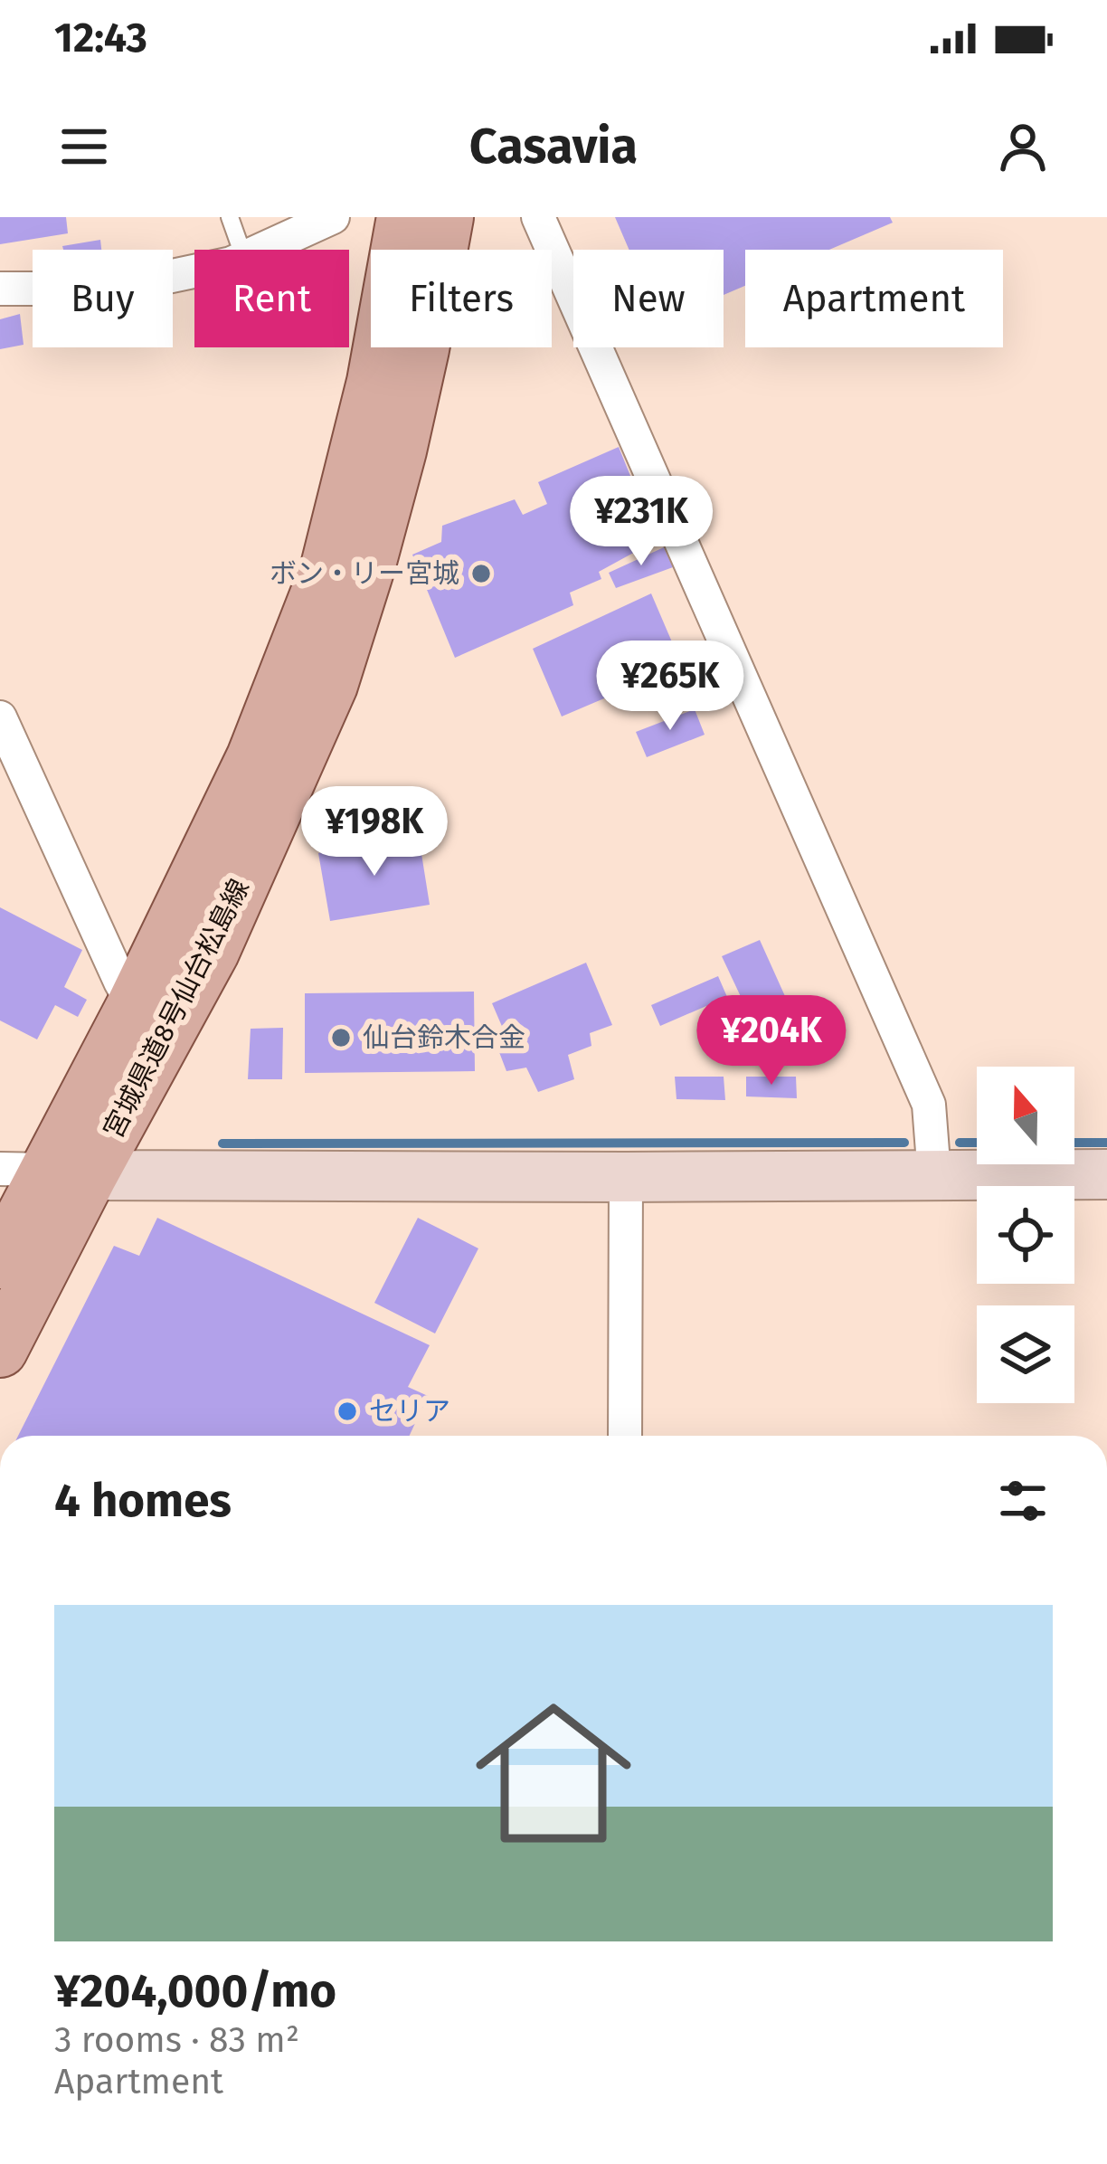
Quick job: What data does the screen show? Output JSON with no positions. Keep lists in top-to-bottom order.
{
  "streets": {
    "main road": ["宮城県道8号仙台松島線"]
  },
  "places": ["ボン・リー宮城", "仙台鈴木合金", "セリア"],
  "north": "top",
  "page": {
    "status": "12:43",
    "header": "Casavia",
    "chip": [
      "Buy",
      "Rent",
      "Filters",
      "New",
      "Apartment"
    ],
    "price": [
      "¥231K",
      "¥265K",
      "¥198K",
      "¥204K"
    ],
    "heading": "4 homes",
    "list": [
      {
        "name": "¥204,000/mo",
        "note": "3 rooms · 83 m² · Apartment"
      }
    ]
  }
}
